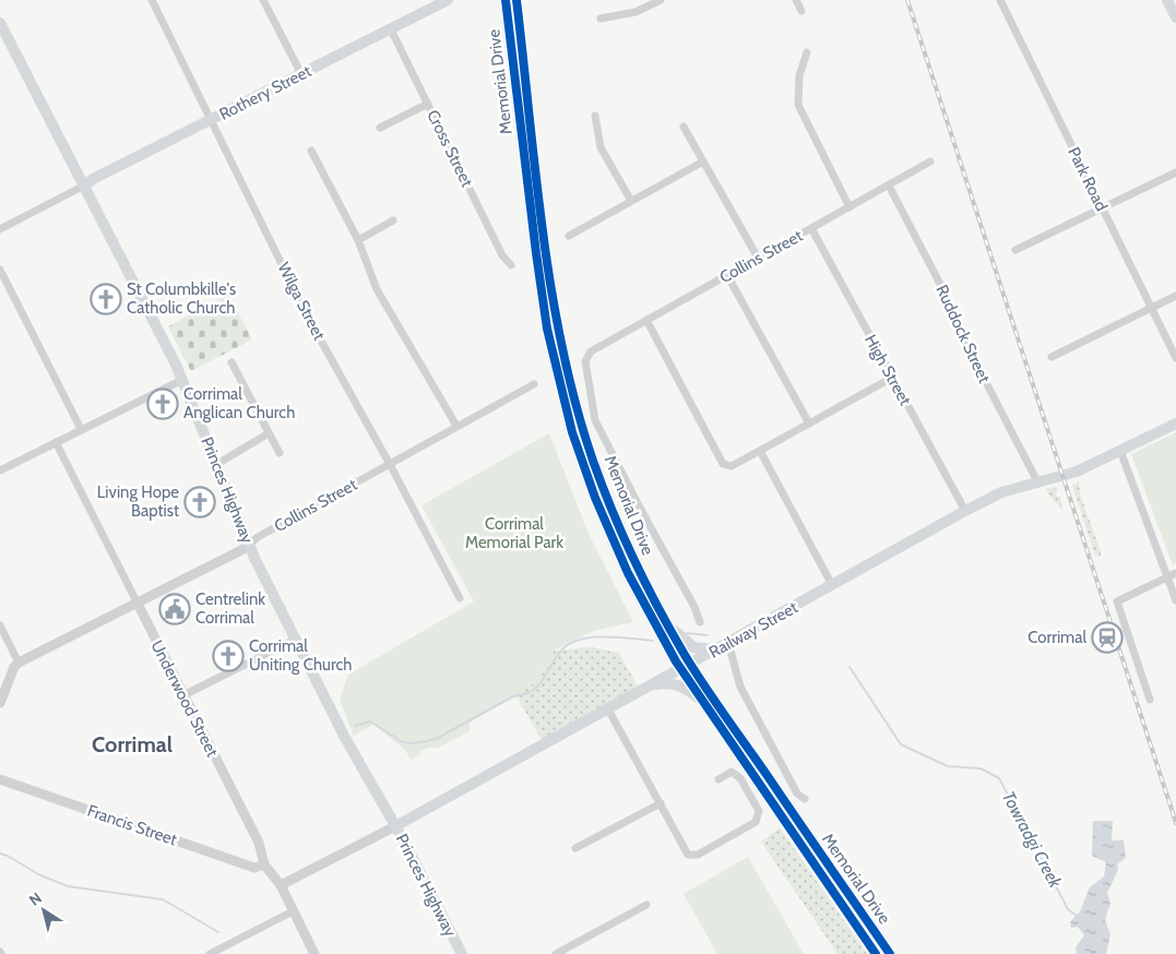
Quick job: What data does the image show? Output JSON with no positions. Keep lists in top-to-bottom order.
{
  "streets": {
    "main road": [
      "Memorial Drive",
      "Rothery Street",
      "Princes Highway",
      "Railway Street"
    ],
    "street": [
      "Cross Street",
      "Park Road",
      "Collins Street",
      "Wilga Street",
      "Ruddock Street",
      "High Street",
      "Underwood Street",
      "Francis Street"
    ]
  },
  "crossings": [
    ["Memorial Drive", "Railway Street"],
    ["Rothery Street", "Cross Street"],
    ["Rothery Street", "Wilga Street"],
    ["Rothery Street", "Princes Highway"],
    ["Collins Street", "Wilga Street"],
    ["Collins Street", "Ruddock Street"],
    ["Collins Street", "High Street"],
    ["Collins Street", "Princes Highway"],
    ["Collins Street", "Underwood Street"],
    ["Ruddock Street", "Railway Street"],
    ["High Street", "Railway Street"],
    ["Princes Highway", "Railway Street"],
    ["Railway Street", "Underwood Street"],
    ["Underwood Street", "Francis Street"]
  ],
  "districts": ["Corrimal"],
  "water": ["Towradgi Creek"],
  "parks": ["Corrimal Memorial Park"],
  "places": {
    "church": [
      "St Columbkille's Catholic Church",
      "Corrimal Anglican Church",
      "Living Hope Baptist",
      "Corrimal Uniting Church"
    ],
    "public building": ["Centrelink Corrimal"],
    "station": ["Corrimal"]
  },
  "north": "top left"
}
